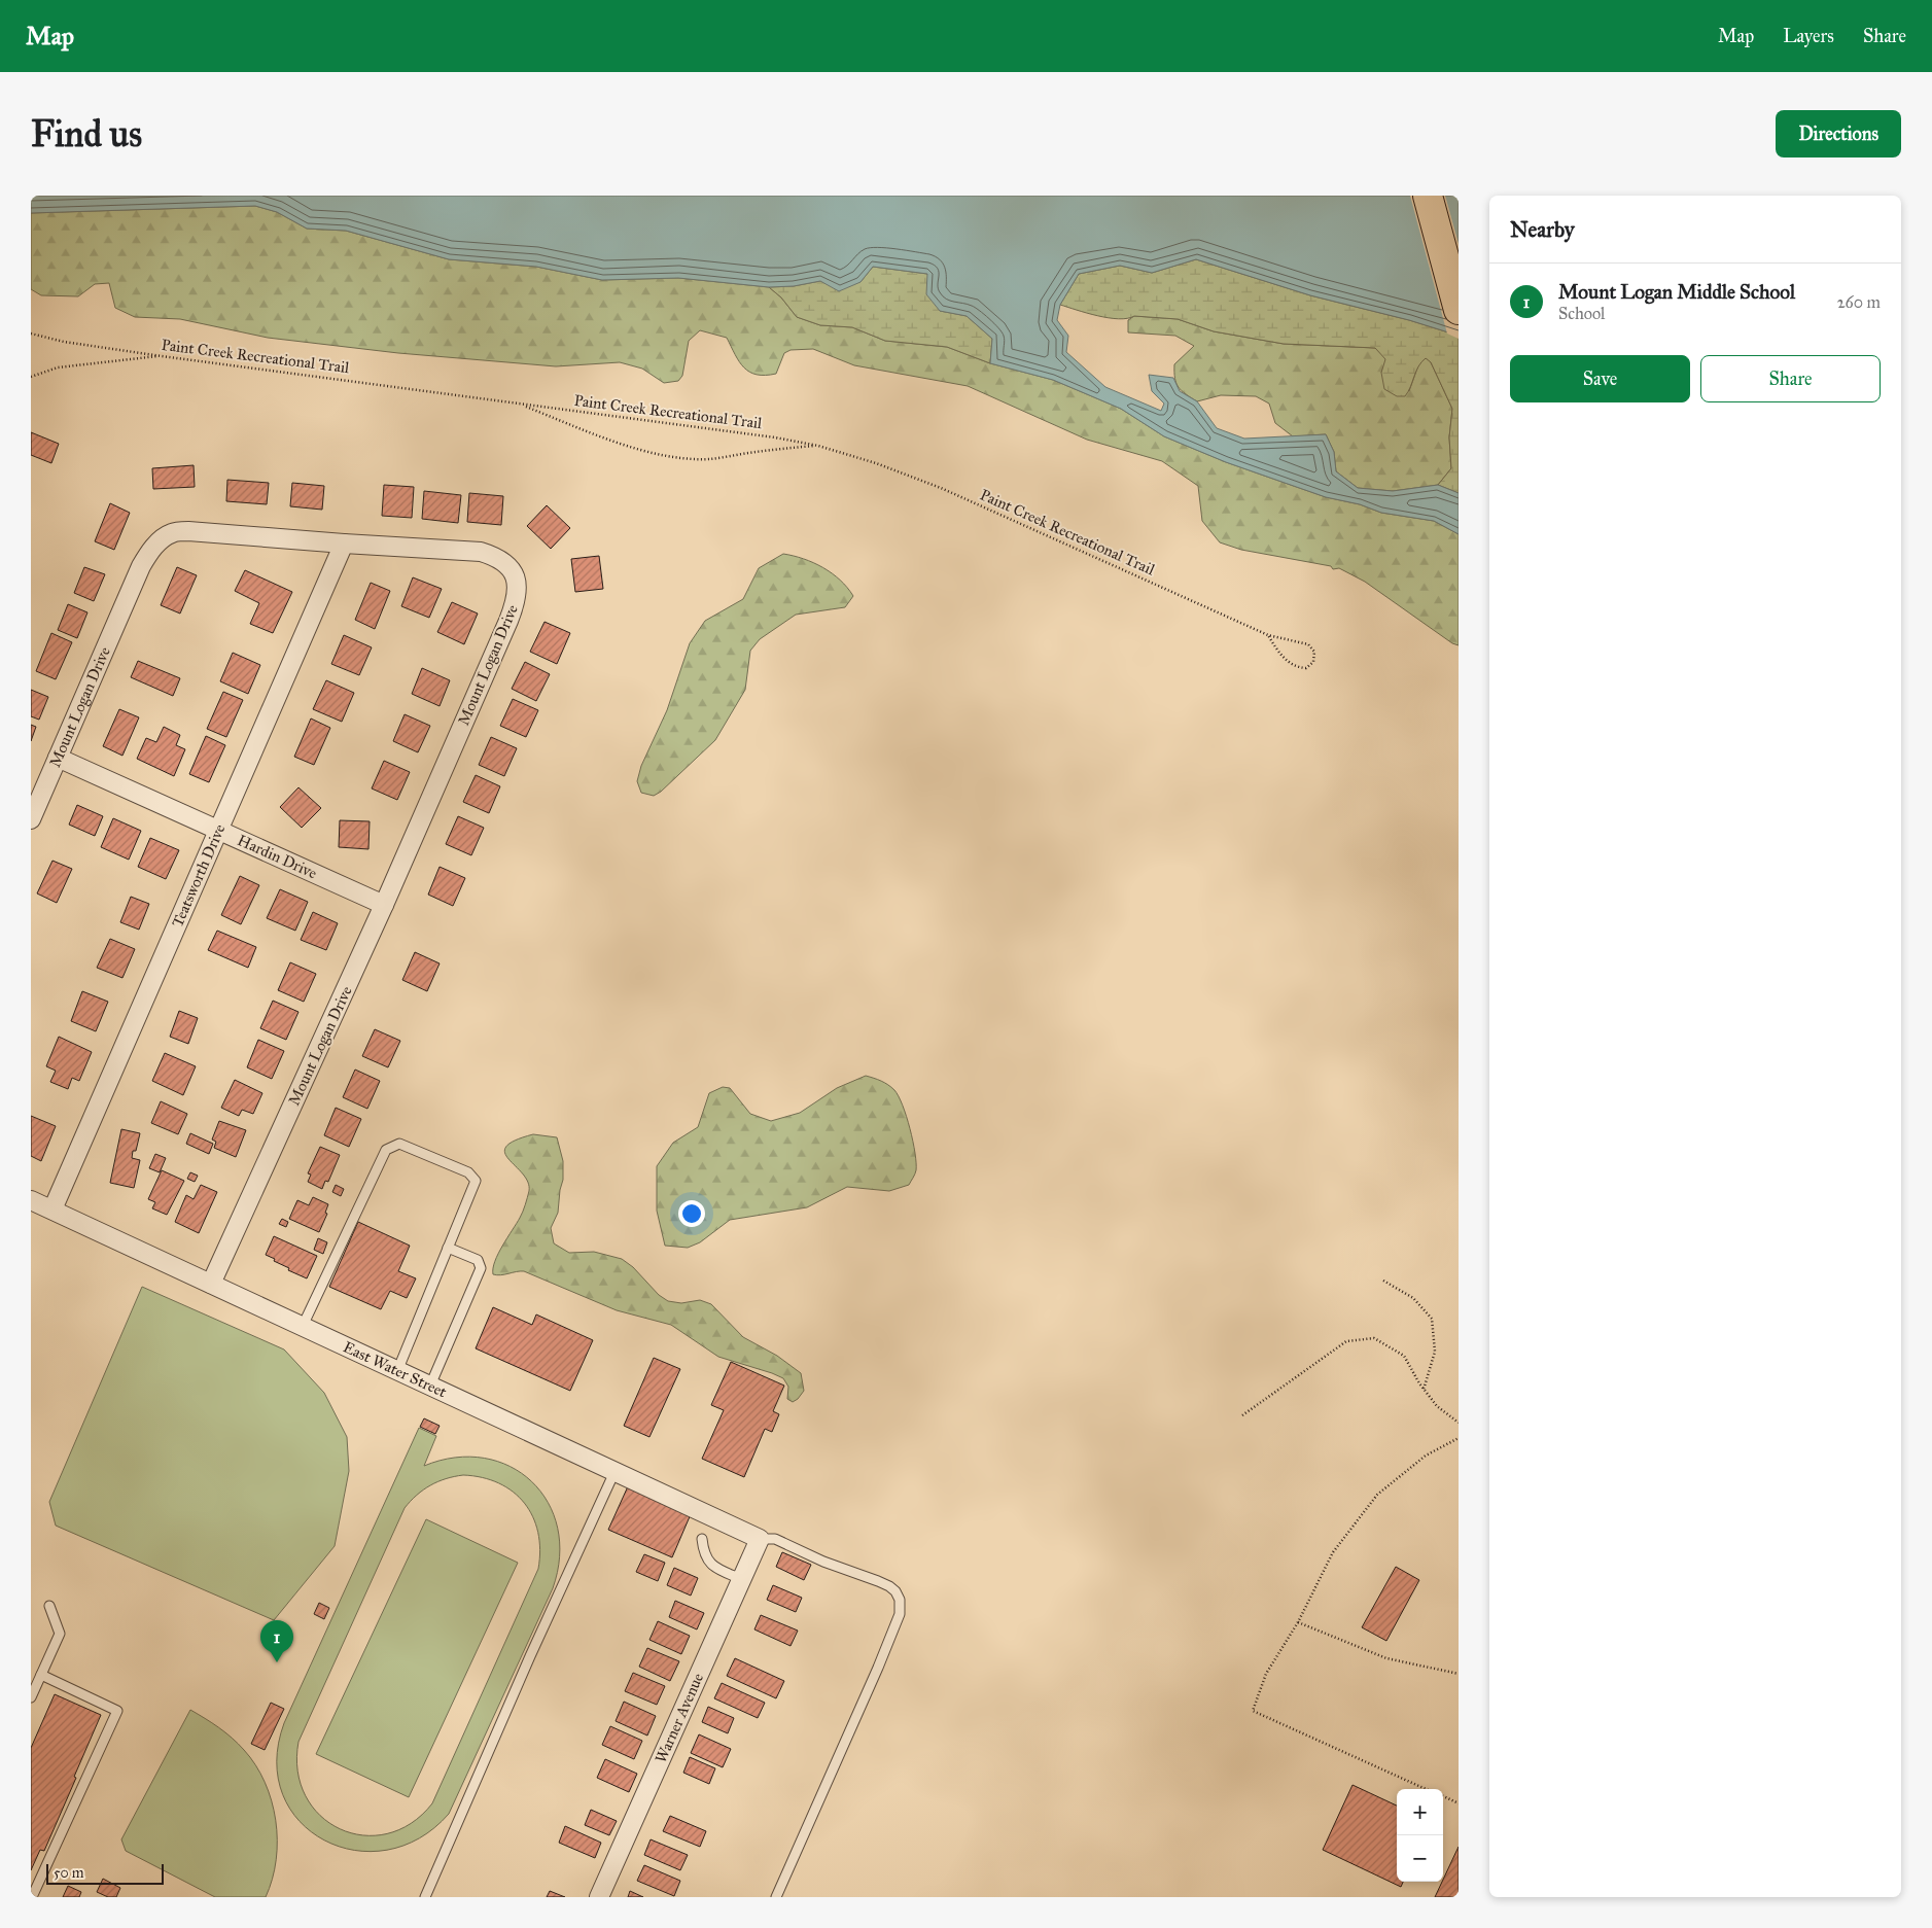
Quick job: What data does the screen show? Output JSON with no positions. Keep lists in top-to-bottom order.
{
  "streets": {
    "street": [
      "Mount Logan Drive",
      "Hardin Drive",
      "Teatsworth Drive",
      "East Water Street",
      "Warner Avenue"
    ],
    "path": ["Paint Creek Recreational Trail"]
  },
  "crossings": [
    ["Mount Logan Drive", "Hardin Drive"],
    ["Mount Logan Drive", "Teatsworth Drive"],
    ["Mount Logan Drive", "East Water Street"],
    ["Hardin Drive", "Teatsworth Drive"],
    ["Teatsworth Drive", "East Water Street"],
    ["East Water Street", "Warner Avenue"]
  ],
  "scale_bar": "50 m",
  "page": {
    "header": "Map",
    "nav": ["Map", "Layers", "Share"],
    "buttons": [
      "Directions",
      ["Save", "Share"]
    ],
    "title": "Find us",
    "heading": "Nearby",
    "list": [
      {
        "mark": "1",
        "name": "Mount Logan Middle School",
        "note": "School",
        "value": "260 m"
      }
    ],
    "pins": "1",
    "map_buttons": ["+", "−"],
    "scale": "50 m"
  }
}
